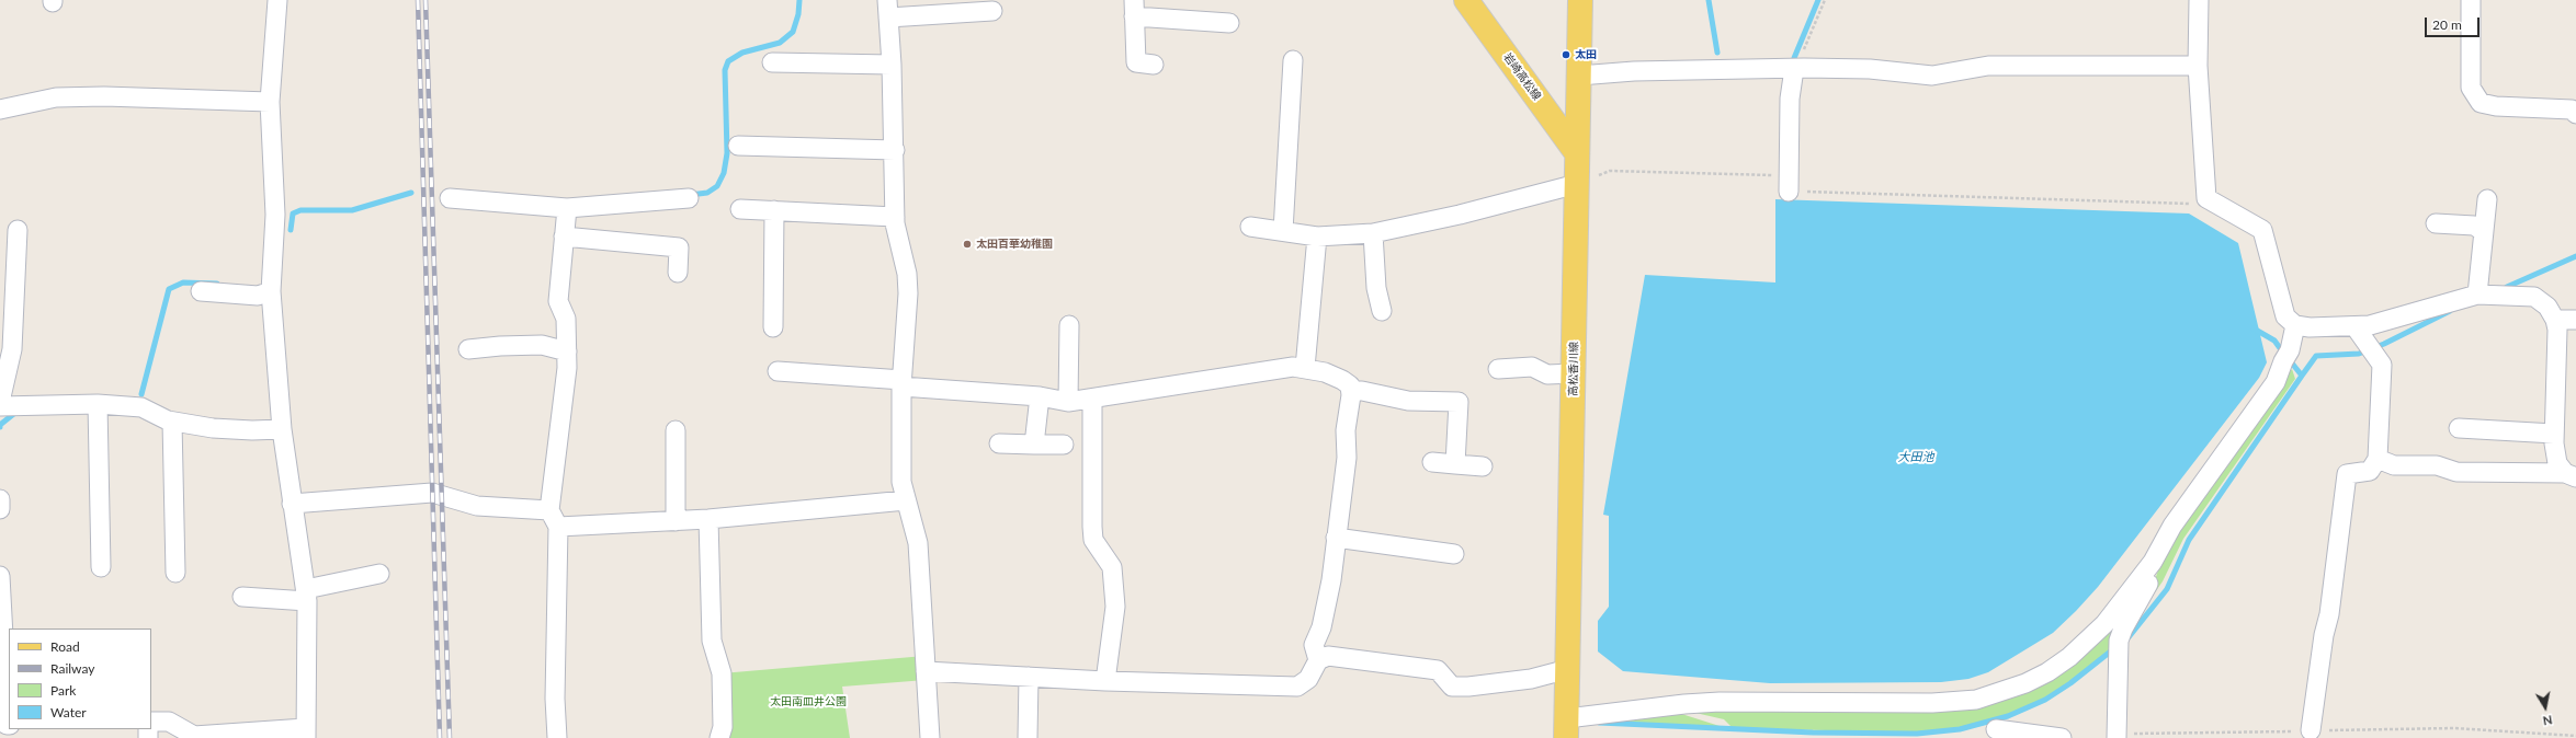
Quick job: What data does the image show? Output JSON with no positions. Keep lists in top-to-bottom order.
{
  "streets": {
    "main road": ["岩崎高松線", "高松香川線"]
  },
  "crossings": [
    ["岩崎高松線", "高松香川線"]
  ],
  "water": ["大田池"],
  "parks": ["太田南皿井公園"],
  "places": ["太田", "太田百華幼稚園"],
  "legend": [
    "Road",
    "Railway",
    "Park",
    "Water"
  ],
  "scale_bar": "20 m",
  "north": "bottom"
}
